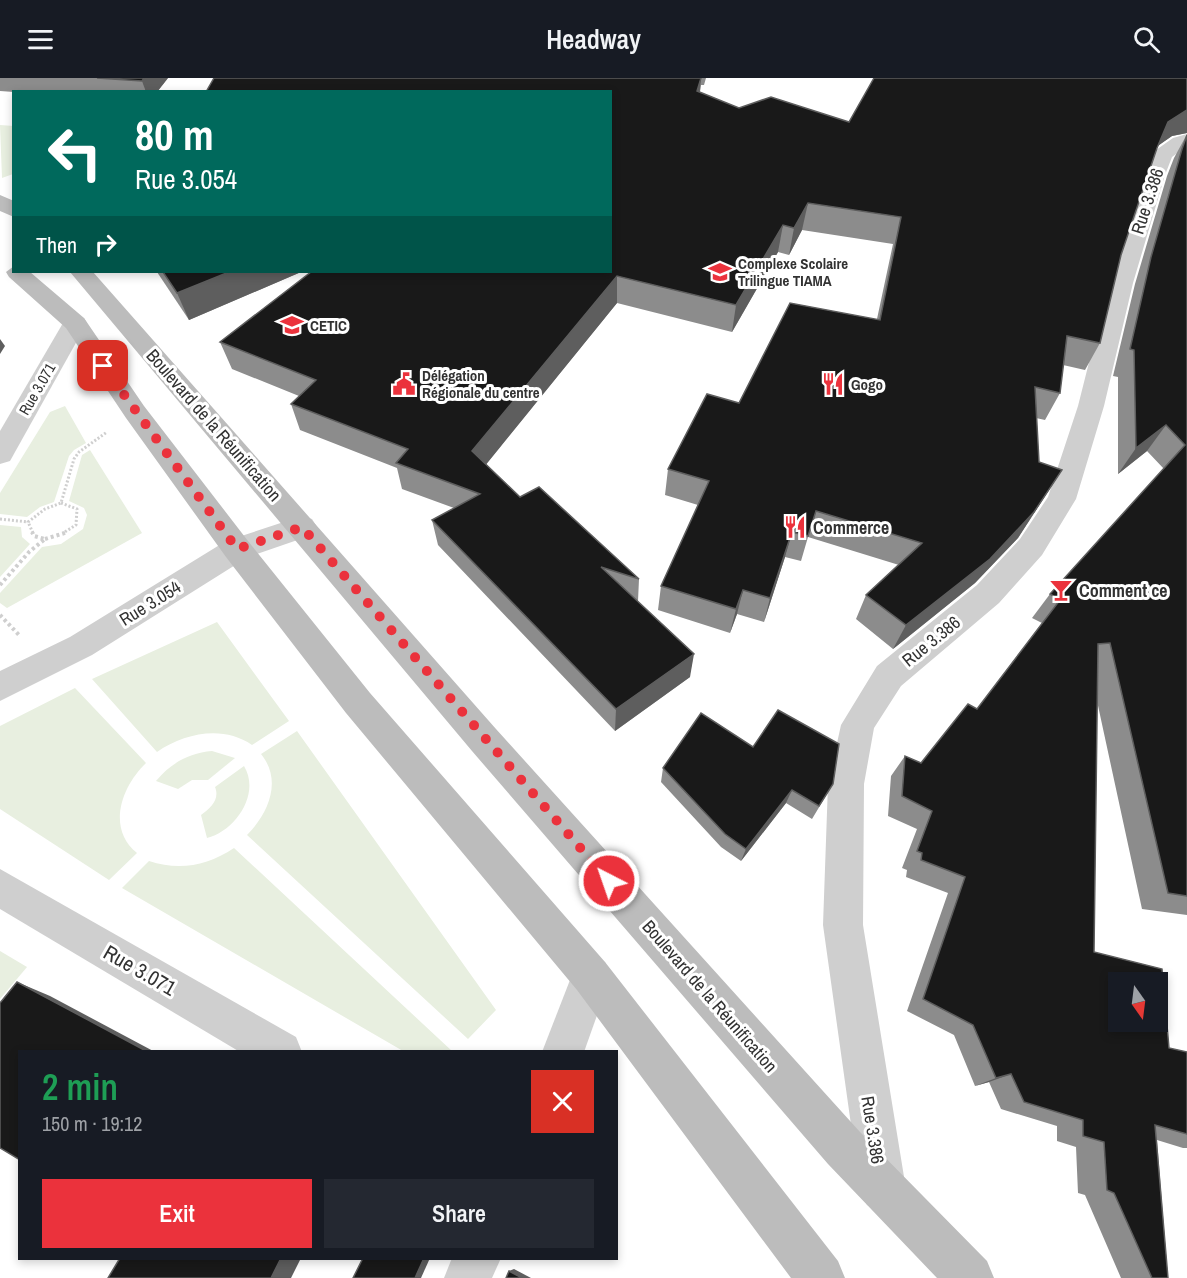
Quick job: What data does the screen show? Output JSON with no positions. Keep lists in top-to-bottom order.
{
  "streets": {
    "main road": ["Boulevard de la Réunification"],
    "street": ["Rue 3.386", "Rue 3.071", "Rue 3.054"]
  },
  "crossings": [
    ["Rue 3.386", "Boulevard de la Réunification"],
    ["Boulevard de la Réunification", "Rue 3.054"]
  ],
  "places": {
    "school or university": ["Complexe Scolaire Trilingue TIAMA", "CETIC"],
    "public building": ["Délégation Régionale du centre"],
    "restaurant": ["Gogo", "Commerce"],
    "bar": ["Comment ce"]
  },
  "north": "bottom",
  "page": {
    "header": "Headway",
    "turn": ["80 m", "Rue 3.054"],
    "then": "Then",
    "heading": ["2 min", "150 m · 19:12"],
    "buttons": ["Exit", "Share"]
  }
}
